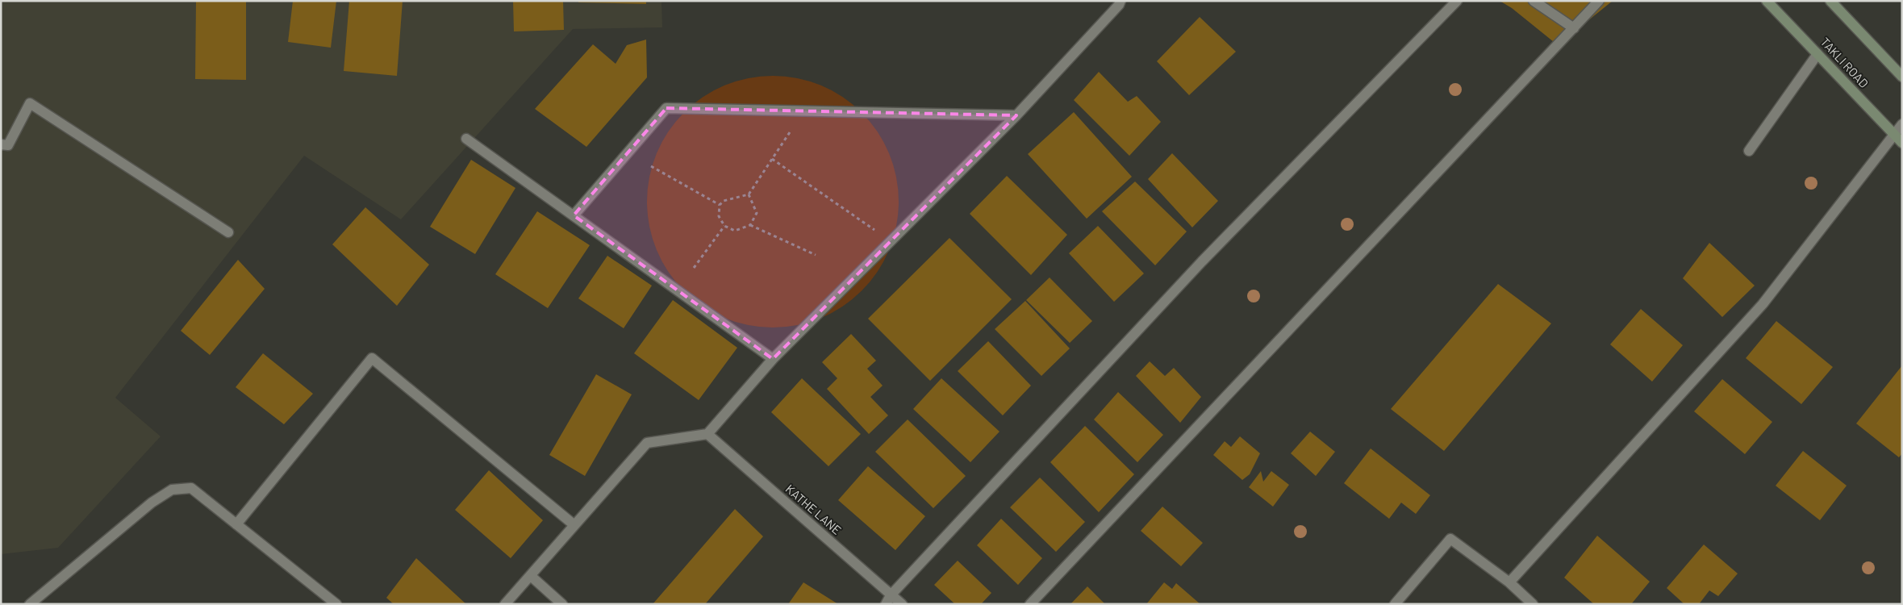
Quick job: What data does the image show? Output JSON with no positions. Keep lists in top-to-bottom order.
{
  "streets": {
    "street": ["TAKLI ROAD", "KATHE LANE"]
  }
}
